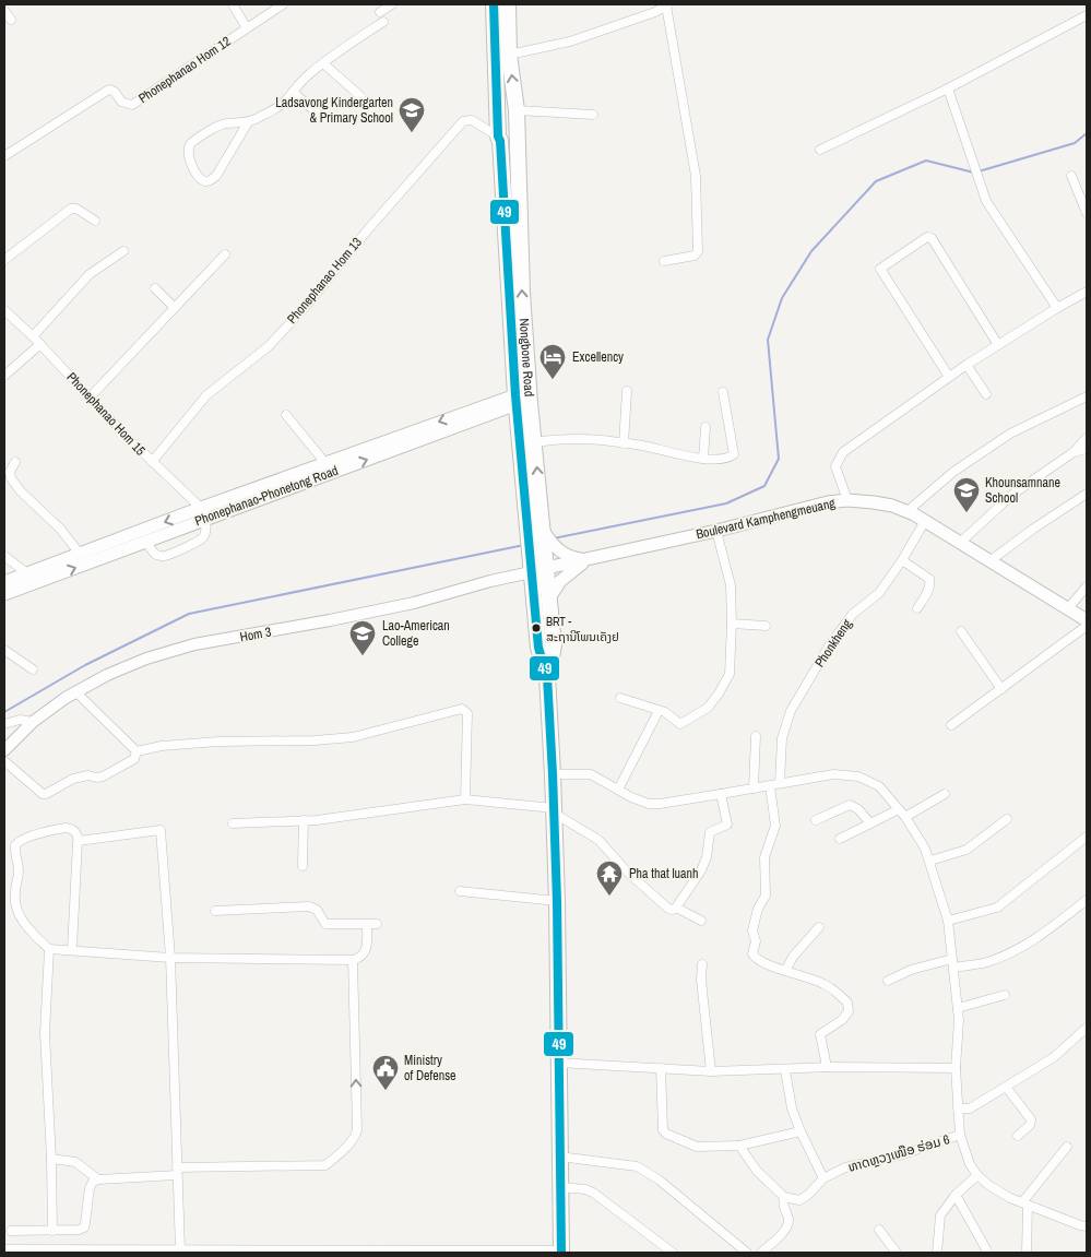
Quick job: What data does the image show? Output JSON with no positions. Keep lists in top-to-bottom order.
{
  "streets": {
    "highway": ["Nongbone Road"],
    "main road": ["Phonephanao-Phonetong Road", "Boulevard Kamphengmeuang"],
    "street": [
      "Phonephanao Hom 12",
      "Phonephanao Hom 13",
      "Phonephanao Hom 15",
      "Hom 3",
      "Phonkheng",
      "ທາດຫຼວງເໜືອ ຮ່ອມ 6"
    ]
  },
  "crossings": [
    ["Phonephanao Hom 13", "Nongbone Road"],
    ["Phonephanao Hom 13", "Phonephanao Hom 15"],
    ["Nongbone Road", "Phonephanao-Phonetong Road"],
    ["Nongbone Road", "Boulevard Kamphengmeuang"],
    ["Nongbone Road", "Hom 3"],
    ["Phonephanao Hom 15", "Phonephanao-Phonetong Road"],
    ["Boulevard Kamphengmeuang", "Hom 3"],
    ["Boulevard Kamphengmeuang", "Phonkheng"]
  ],
  "places": {
    "school or university": ["Ladsavong Kindergarten & Primary School", "Khounsamnane School", "Lao-American College"],
    "hotel": ["Excellency"],
    "other": ["BRT - ສະຖານີໂພນເຄັງຢ"],
    "temple": ["Pha that luanh"],
    "public building": ["Ministry of Defense"]
  },
  "lines": ["transit line 49"]
}
